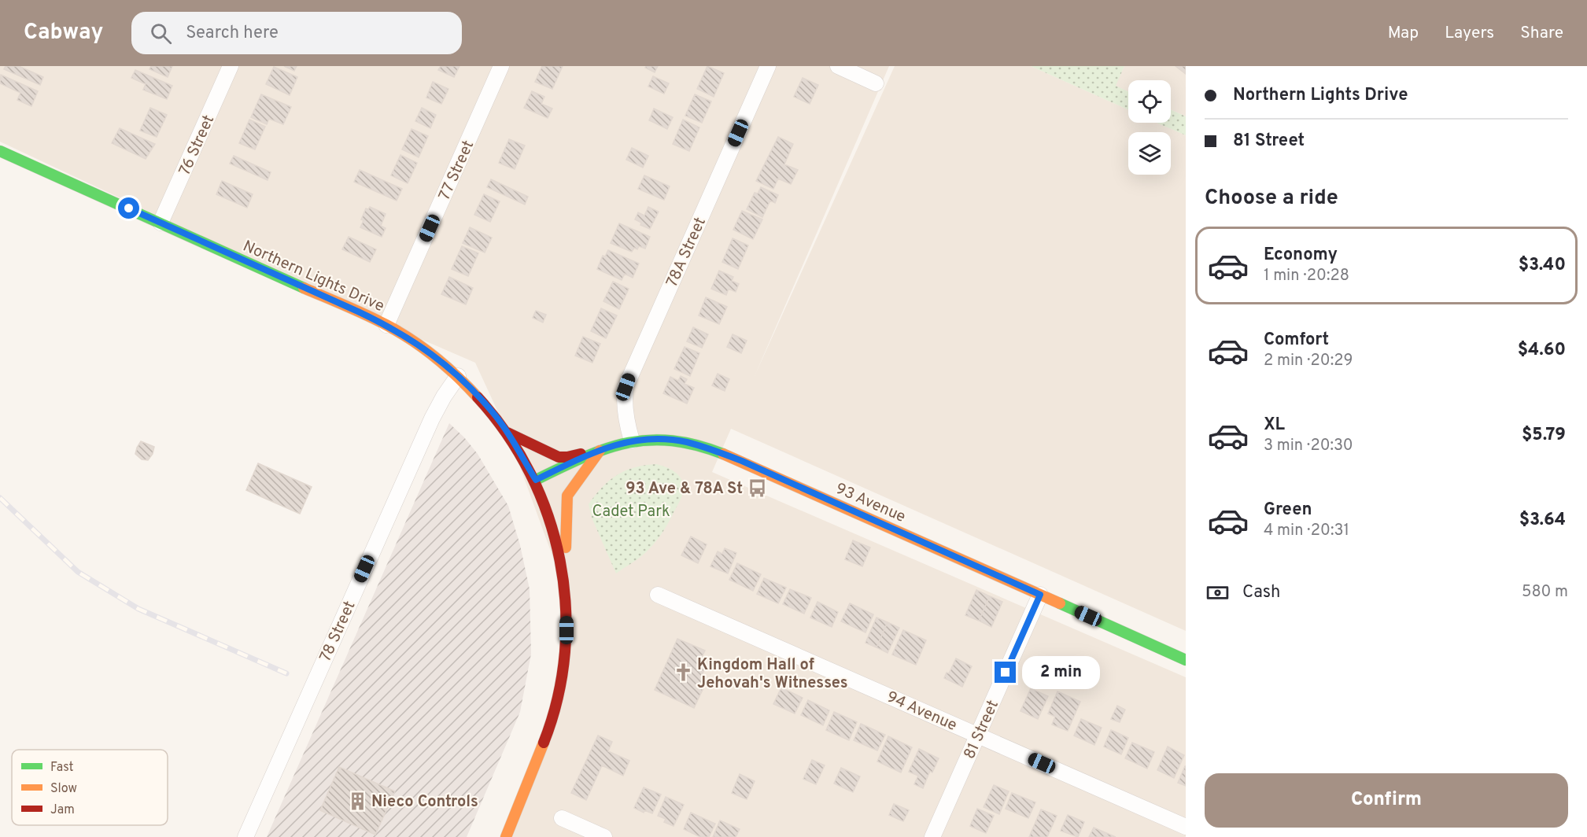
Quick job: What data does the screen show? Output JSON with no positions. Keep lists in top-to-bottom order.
{
  "streets": {
    "main road": ["Northern Lights Drive", "93 Avenue"],
    "street": [
      "76 Street",
      "77 Street",
      "78A Street",
      "78 Street",
      "94 Avenue",
      "81 Street"
    ]
  },
  "crossings": [
    ["76 Street", "Northern Lights Drive"],
    ["77 Street", "Northern Lights Drive"],
    ["78A Street", "93 Avenue"],
    ["Northern Lights Drive", "93 Avenue"],
    ["Northern Lights Drive", "78 Street"],
    ["93 Avenue", "81 Street"],
    ["94 Avenue", "81 Street"]
  ],
  "parks": ["Cadet Park"],
  "places": {
    "bus stop": ["93 Ave & 78A St"],
    "church": ["Kingdom Hall of Jehovah's Witnesses"],
    "building": ["Nieco Controls"]
  },
  "legend": ["Fast", "Slow", "Jam"],
  "page": {
    "header": "Cabway",
    "search": "Search here",
    "nav": ["Map", "Layers", "Share"],
    "banner": ["Northern Lights Drive", "81 Street"],
    "heading": "Choose a ride",
    "list": [
      {
        "name": "Economy",
        "note": "1 min · 20:28",
        "value": "$3.40"
      },
      {
        "name": "Comfort",
        "note": "2 min · 20:29",
        "value": "$4.60"
      },
      {
        "name": "XL",
        "note": "3 min · 20:30",
        "value": "$5.79"
      },
      {
        "name": "Green",
        "note": "4 min · 20:31",
        "value": "$3.64"
      }
    ],
    "pay": ["Cash", "580 m"],
    "bubble": "2 min",
    "buttons": "Confirm"
  }
}
